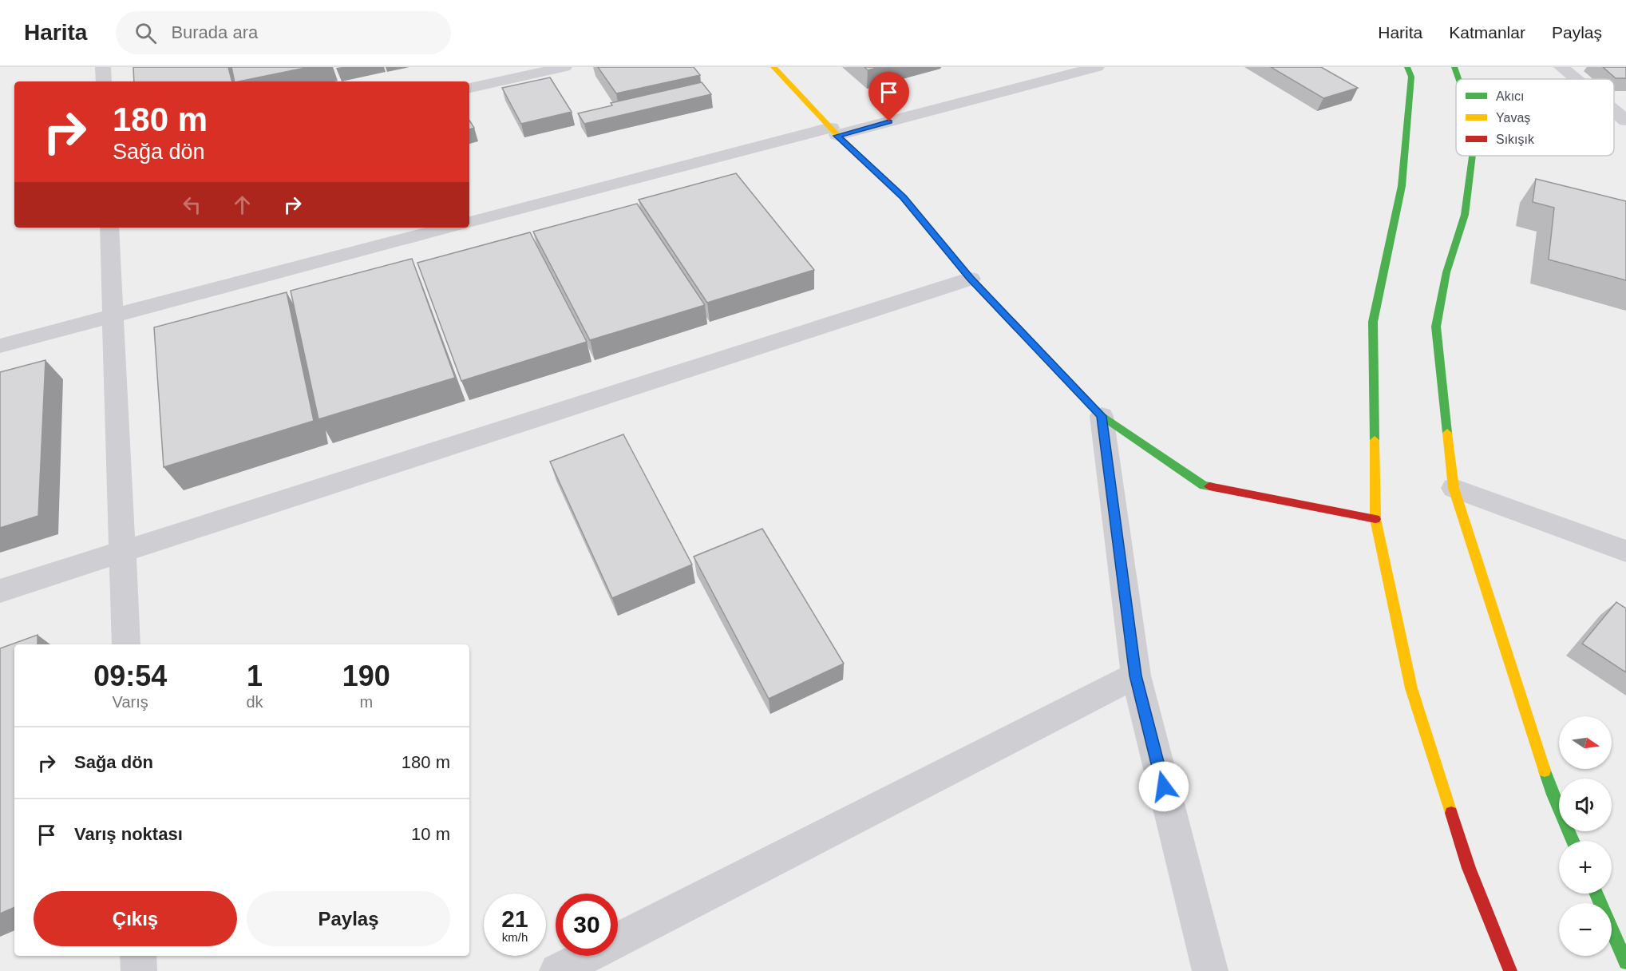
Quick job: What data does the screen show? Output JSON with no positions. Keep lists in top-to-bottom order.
{
  "legend": ["Akıcı", "Yavaş", "Sıkışık"],
  "north": "right",
  "page": {
    "header": "Harita",
    "search": "Burada ara",
    "nav": ["Harita", "Katmanlar", "Paylaş"],
    "turn": ["180 m", "Sağa dön"],
    "eta": [
      "09:54",
      "Varış",
      "1",
      "dk",
      "190",
      "m"
    ],
    "map_buttons": ["+", "−"],
    "list": [
      {
        "name": "Sağa dön",
        "value": "180 m"
      },
      {
        "name": "Varış noktası",
        "value": "10 m"
      }
    ],
    "buttons": ["Çıkış", "Paylaş"],
    "speed": "21 km/h",
    "limit": "30"
  }
}
